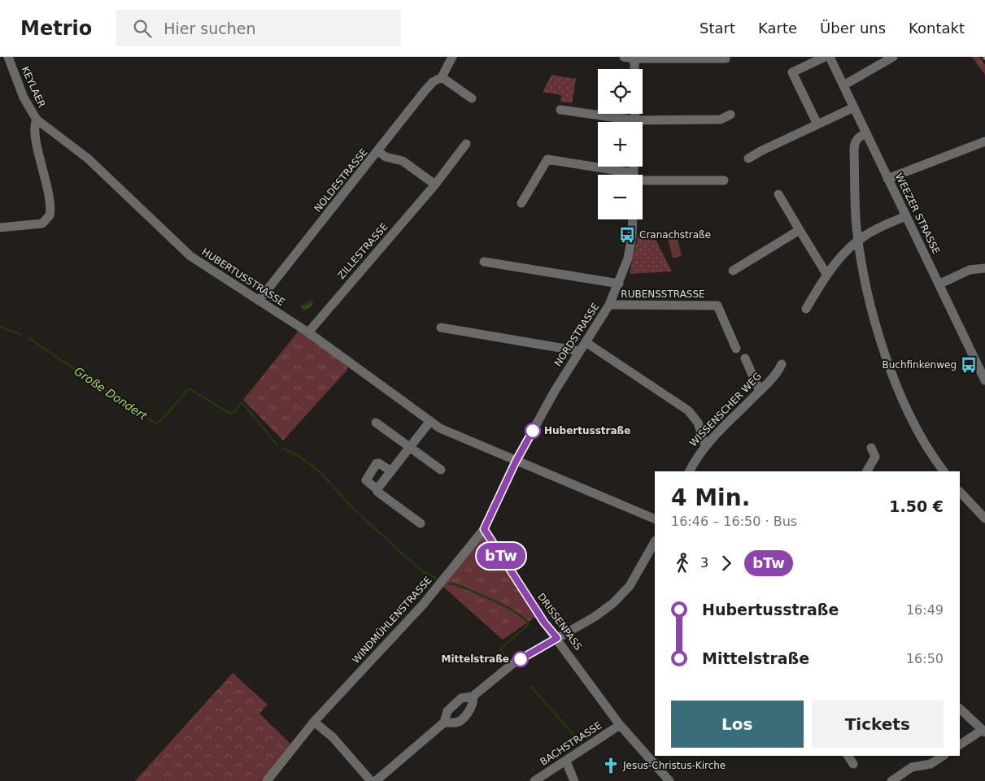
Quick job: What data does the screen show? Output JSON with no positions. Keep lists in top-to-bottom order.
{
  "streets": {
    "street": [
      "KEYLAER",
      "NOLDESTRASSE",
      "WEEZER STRASSE",
      "ZILLESTRASSE",
      "HUBERTUSSTRASSE",
      "RUBENSSTRASSE",
      "NORDSTRASSE",
      "WISSENSCHER WEG",
      "WINDMÜHLENSTRASSE",
      "DRISSENPASS",
      "BACHSTRASSE"
    ]
  },
  "crossings": [
    ["KEYLAER", "HUBERTUSSTRASSE"],
    ["NOLDESTRASSE", "HUBERTUSSTRASSE"],
    ["ZILLESTRASSE", "HUBERTUSSTRASSE"],
    ["HUBERTUSSTRASSE", "NORDSTRASSE"],
    ["HUBERTUSSTRASSE", "WINDMÜHLENSTRASSE"],
    ["RUBENSSTRASSE", "NORDSTRASSE"],
    ["NORDSTRASSE", "WINDMÜHLENSTRASSE"],
    ["WINDMÜHLENSTRASSE", "DRISSENPASS"],
    ["DRISSENPASS", "BACHSTRASSE"]
  ],
  "water": ["Große Dondert"],
  "places": {
    "bus stop": ["Cranachstraße", "Buchfinkenweg"],
    "other": ["Hubertusstraße", "Mittelstraße"],
    "church": ["Jesus-Christus-Kirche"]
  },
  "lines": ["bus line bTw"],
  "page": {
    "header": "Metrio",
    "search": "Hier suchen",
    "nav": [
      "Start",
      "Karte",
      "Über uns",
      "Kontakt"
    ],
    "on_map": "bTw",
    "map_buttons": ["+", "−"],
    "heading": ["4 Min.", "16:46 – 16:50 · Bus", "1.50 €"],
    "legs": ["3", "bTw"],
    "list": [
      {
        "name": "Hubertusstraße",
        "value": "16:49"
      },
      {
        "name": "Mittelstraße",
        "value": "16:50"
      }
    ],
    "buttons": ["Los", "Tickets"]
  }
}
